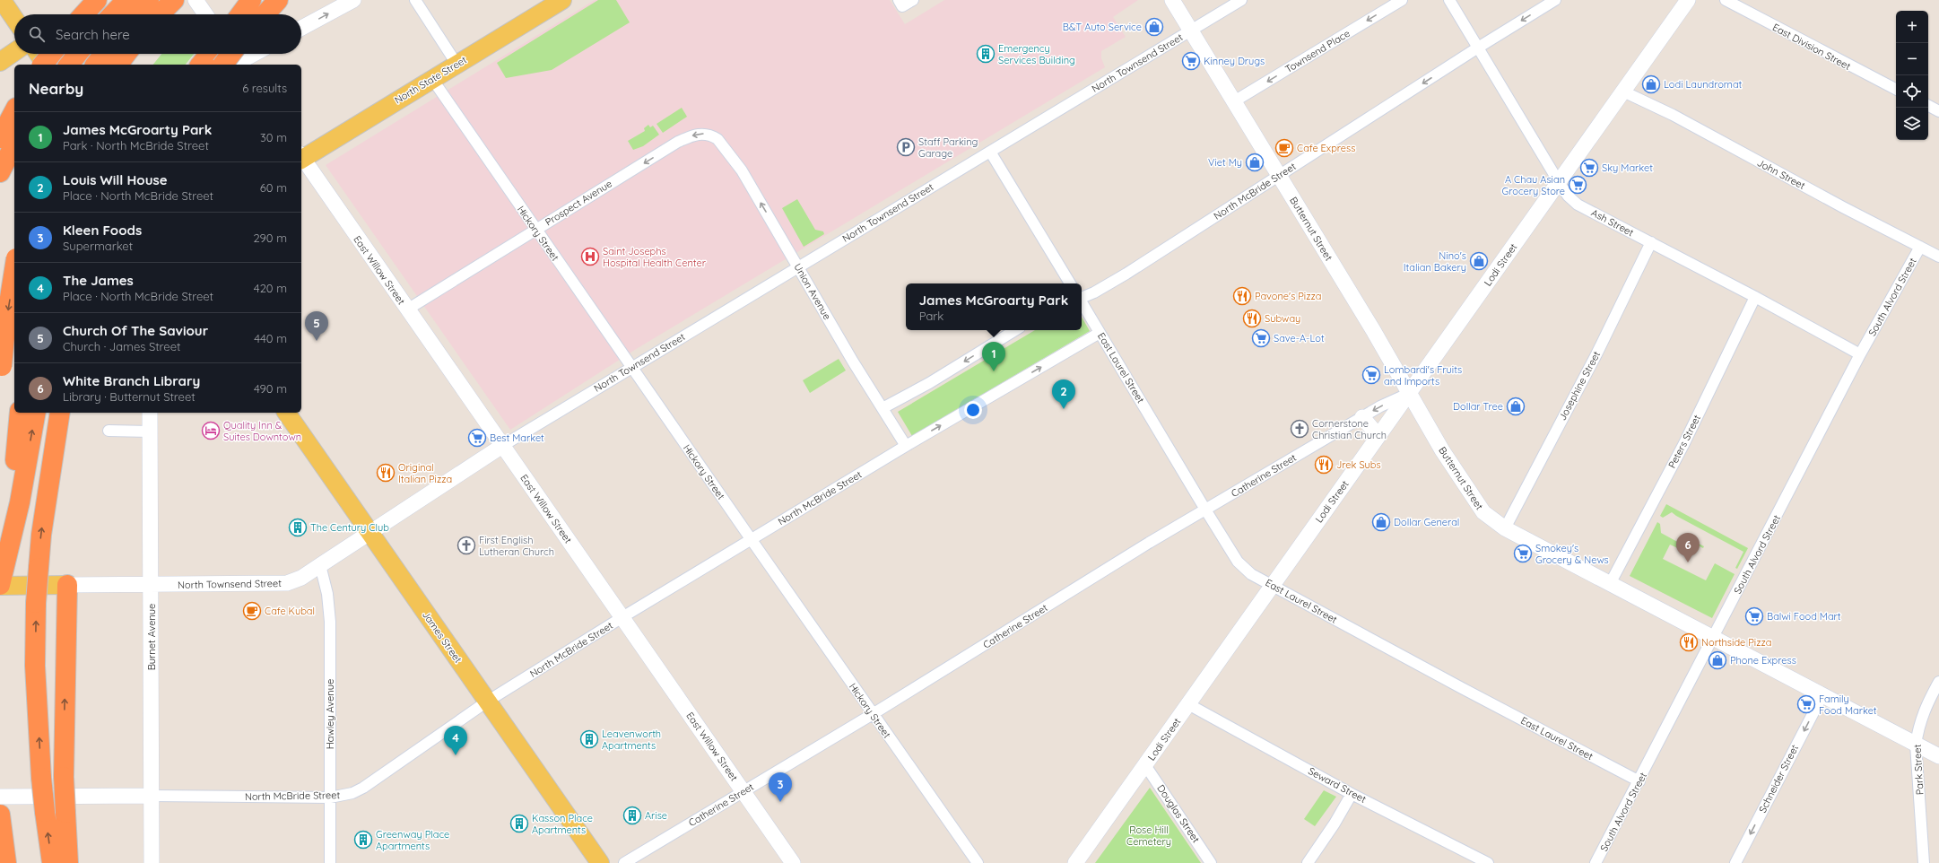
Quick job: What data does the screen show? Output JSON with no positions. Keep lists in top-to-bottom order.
{
  "streets": {
    "main road": ["North Townsend Street", "North State Street", "James Street"],
    "street": [
      "East Division Street",
      "Townsend Place",
      "John Street",
      "North McBride Street",
      "Prospect Avenue",
      "Ash Street",
      "Butternut Street",
      "Hickory Street",
      "Lodi Street",
      "East Willow Street",
      "Union Avenue",
      "South Alvord Street",
      "East Laurel Street",
      "Josephine Street",
      "Peters Street",
      "Catherine Street",
      "Burnet Avenue",
      "Hawley Avenue",
      "Park Street",
      "Schneider Street",
      "Seward Street",
      "Douglas Street"
    ]
  },
  "crossings": [
    ["Townsend Place", "Butternut Street"],
    ["North Townsend Street", "Butternut Street"],
    ["North Townsend Street", "Hickory Street"],
    ["North Townsend Street", "East Willow Street"],
    ["North Townsend Street", "Union Avenue"],
    ["North Townsend Street", "Burnet Avenue"],
    ["North Townsend Street", "James Street"],
    ["North Townsend Street", "Hawley Avenue"],
    ["North State Street", "Hickory Street"],
    ["John Street", "Lodi Street"],
    ["John Street", "South Alvord Street"],
    ["North McBride Street", "Ash Street"],
    ["North McBride Street", "Butternut Street"],
    ["North McBride Street", "Hickory Street"],
    ["North McBride Street", "East Willow Street"],
    ["North McBride Street", "Union Avenue"],
    ["North McBride Street", "East Laurel Street"],
    ["North McBride Street", "Burnet Avenue"],
    ["North McBride Street", "James Street"],
    ["North McBride Street", "Hawley Avenue"],
    ["Prospect Avenue", "Hickory Street"],
    ["Prospect Avenue", "East Willow Street"],
    ["Prospect Avenue", "Union Avenue"],
    ["Ash Street", "Lodi Street"],
    ["Ash Street", "South Alvord Street"],
    ["Ash Street", "Josephine Street"],
    ["Ash Street", "Peters Street"],
    ["Butternut Street", "Lodi Street"],
    ["Butternut Street", "South Alvord Street"],
    ["Butternut Street", "Josephine Street"],
    ["Butternut Street", "Peters Street"],
    ["Butternut Street", "Catherine Street"],
    ["Butternut Street", "Park Street"],
    ["Butternut Street", "Schneider Street"],
    ["Hickory Street", "Catherine Street"],
    ["Lodi Street", "East Laurel Street"],
    ["Lodi Street", "Catherine Street"],
    ["Lodi Street", "Seward Street"],
    ["Lodi Street", "Douglas Street"],
    ["East Willow Street", "Catherine Street"],
    ["South Alvord Street", "East Laurel Street"],
    ["East Laurel Street", "Catherine Street"]
  ],
  "one_way": [
    "Townsend Place",
    "Prospect Avenue",
    "Union Avenue",
    "Schneider Street"
  ],
  "parks": ["Rose Hill Cemetery"],
  "places": {
    "shop": [
      "B&T Auto Service",
      "Lodi Laundromat",
      "Viet My",
      "Nino's Italian Bakery",
      "Dollar Tree",
      "Dollar General",
      "Phone Express"
    ],
    "building": [
      "Emergency Services Building",
      "The Century Club",
      "Leavenworth Apartments",
      "Arise",
      "Kasson Place Apartments",
      "Greenway Place Apartments"
    ],
    "supermarket": [
      "Kinney Drugs",
      "Sky Market",
      "A Chau Asian Grocery Store",
      "Save-A-Lot",
      "Lombardi's Fruits and Imports",
      "Best Market",
      "Smokey's Grocery & News",
      "Balwi Food Mart",
      "Family Food Market"
    ],
    "parking": ["Staff Parking Garage"],
    "cafe": ["Cafe Express", "Cafe Kubal"],
    "hospital": ["Saint Josephs Hospital Health Center"],
    "restaurant": [
      "Pavone's Pizza",
      "Subway",
      "Jrek Subs",
      "Original Italian Pizza",
      "Northside Pizza"
    ],
    "church": ["Cornerstone Christian Church", "First English Lutheran Church"],
    "hotel": ["Quality Inn & Suites Downtown"]
  },
  "page": {
    "map_buttons": ["+", "−"],
    "search": "Search here",
    "heading": ["Nearby", "6 results"],
    "list": [
      {
        "mark": "1",
        "name": "James McGroarty Park",
        "note": "Park · North McBride Street",
        "value": "30 m"
      },
      {
        "mark": "2",
        "name": "Louis Will House",
        "note": "Place · North McBride Street",
        "value": "60 m"
      },
      {
        "mark": "3",
        "name": "Kleen Foods",
        "note": "Supermarket",
        "value": "290 m"
      },
      {
        "mark": "4",
        "name": "The James",
        "note": "Place · North McBride Street",
        "value": "420 m"
      },
      {
        "mark": "5",
        "name": "Church Of The Saviour",
        "note": "Church · James Street",
        "value": "440 m"
      },
      {
        "mark": "6",
        "name": "White Branch Library",
        "note": "Library · Butternut Street",
        "value": "490 m"
      }
    ],
    "popup": ["James McGroarty Park", "Park"],
    "pins": [
      "5",
      "1",
      "2",
      "6",
      "4",
      "3"
    ]
  }
}
